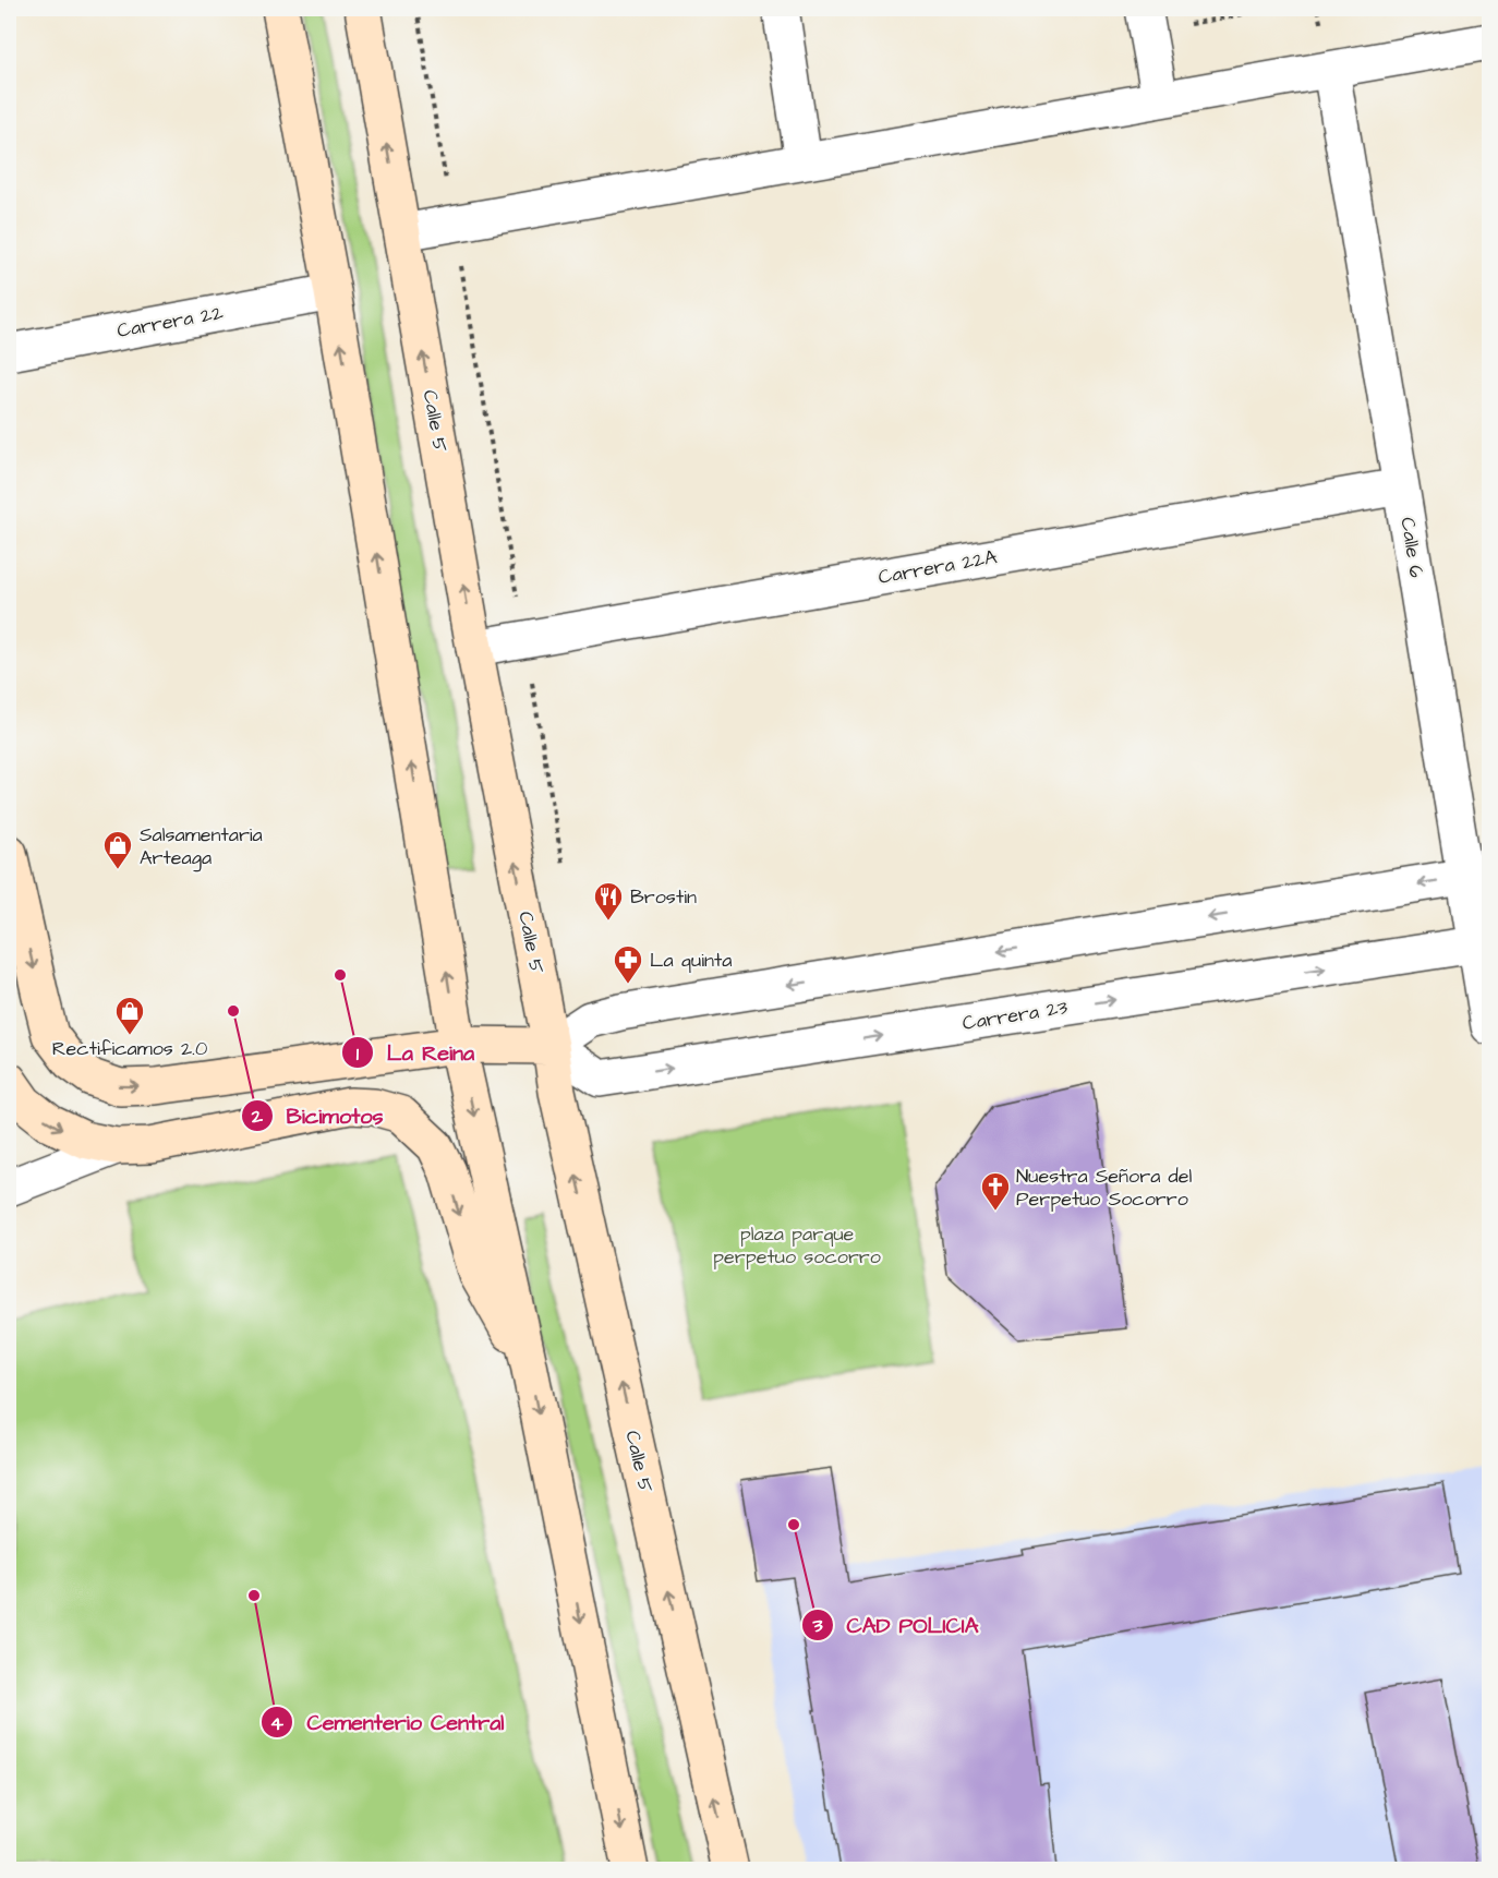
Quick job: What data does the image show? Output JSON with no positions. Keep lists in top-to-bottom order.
{
  "streets": {
    "main road": ["Calle 5"],
    "street": [
      "Carrera 22",
      "Calle 6",
      "Carrera 22A",
      "Carrera 23"
    ]
  },
  "crossings": [
    ["Calle 5", "Carrera 22A"],
    ["Calle 5", "Carrera 23"],
    ["Calle 6", "Carrera 22A"],
    ["Calle 6", "Carrera 23"]
  ],
  "parks": ["plaza parque perpetuo socorro"],
  "places": {
    "shop": ["Salsamentaria Arteaga", "Rectificamos 2.0"],
    "restaurant": ["Brostin"],
    "other": [
      "La Reina",
      "Bicimotos",
      "CAD POLICIA",
      "Cementerio Central"
    ],
    "pharmacy": ["La quinta"],
    "church": ["Nuestra Señora del Perpetuo Socorro"]
  }
}
